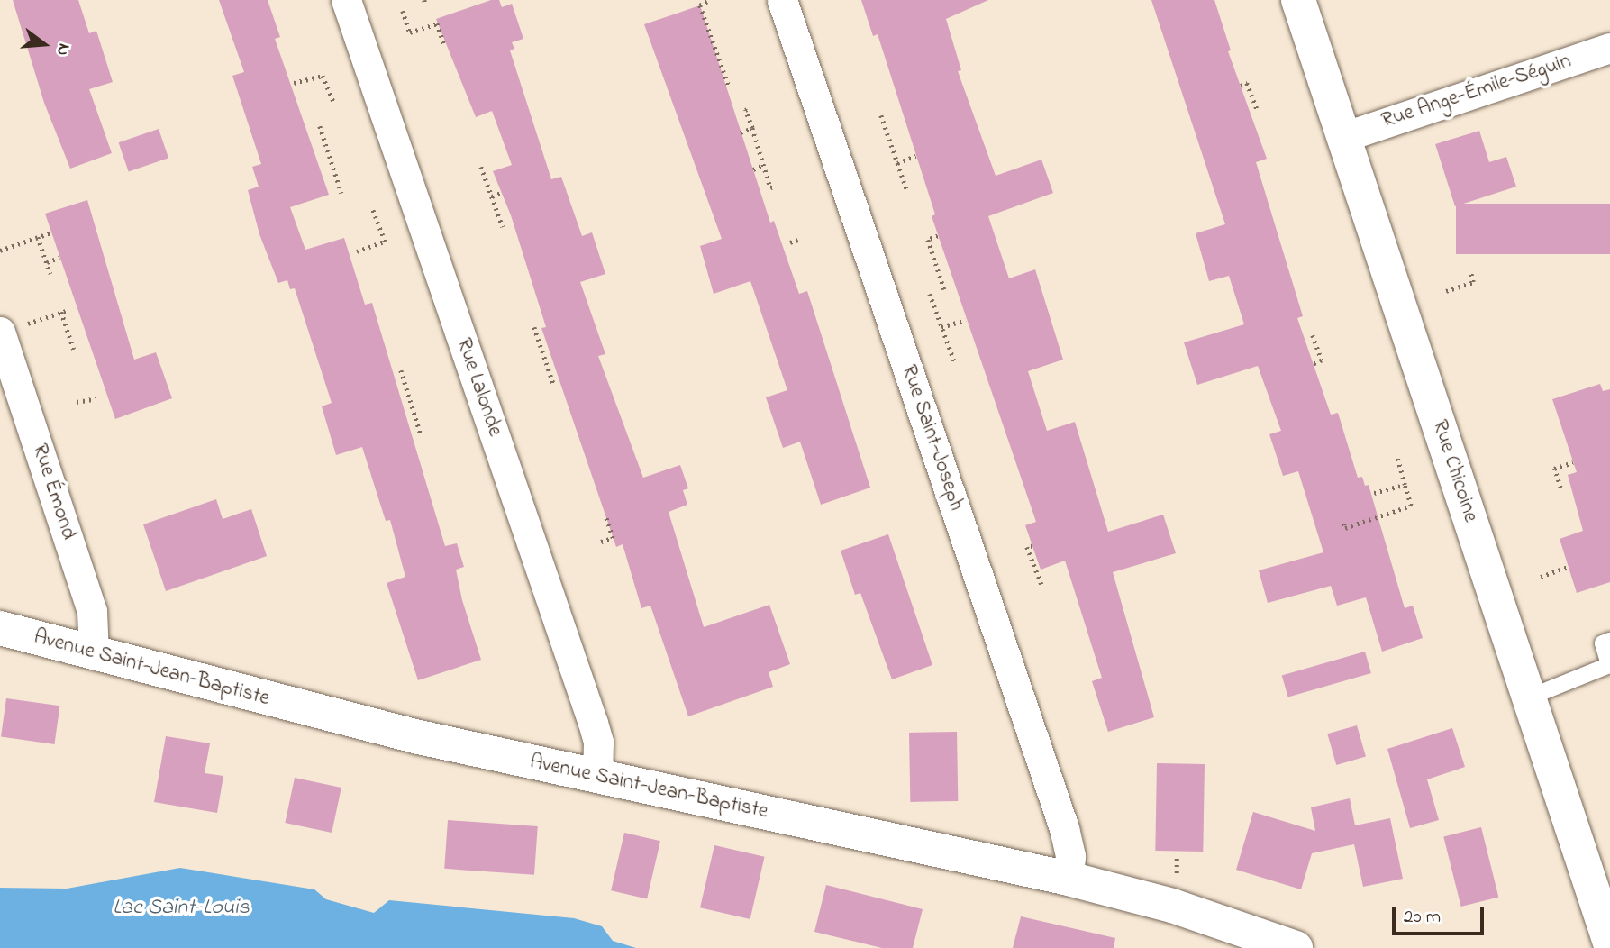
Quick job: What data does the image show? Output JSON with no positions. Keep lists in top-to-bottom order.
{
  "streets": {
    "street": [
      "Rue Ange-Émile-Séguin",
      "Rue Lalonde",
      "Rue Saint-Joseph",
      "Rue Chicoine",
      "Rue Émond",
      "Avenue Saint-Jean-Baptiste"
    ]
  },
  "crossings": [
    ["Rue Ange-Émile-Séguin", "Rue Chicoine"],
    ["Rue Lalonde", "Avenue Saint-Jean-Baptiste"],
    ["Rue Saint-Joseph", "Avenue Saint-Jean-Baptiste"],
    ["Rue Émond", "Avenue Saint-Jean-Baptiste"]
  ],
  "water": ["Lac Saint-Louis"],
  "scale_bar": "20 m",
  "north": "right"
}
